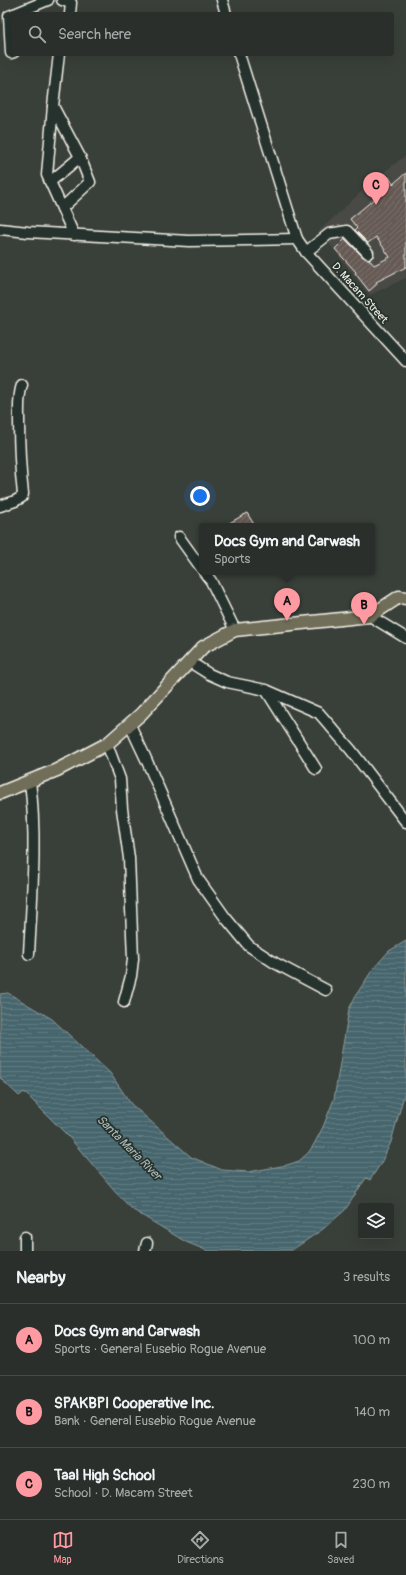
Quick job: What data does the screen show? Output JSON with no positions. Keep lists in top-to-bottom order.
{
  "streets": {
    "street": ["D. Macam Street"]
  },
  "water": ["Santa Maria River"],
  "page": {
    "search": "Search here",
    "pins": ["C", "A", "B"],
    "popup": ["Docs Gym and Carwash", "Sports"],
    "heading": ["Nearby", "3 results"],
    "list": [
      {
        "mark": "A",
        "name": "Docs Gym and Carwash",
        "note": "Sports · General Eusebio Rogue Avenue",
        "value": "100 m"
      },
      {
        "mark": "B",
        "name": "SPAKBPI Cooperative Inc.",
        "note": "Bank · General Eusebio Rogue Avenue",
        "value": "140 m"
      },
      {
        "mark": "C",
        "name": "Taal High School",
        "note": "School · D. Macam Street",
        "value": "230 m"
      }
    ],
    "nav": ["Map", "Directions", "Saved"]
  }
}
